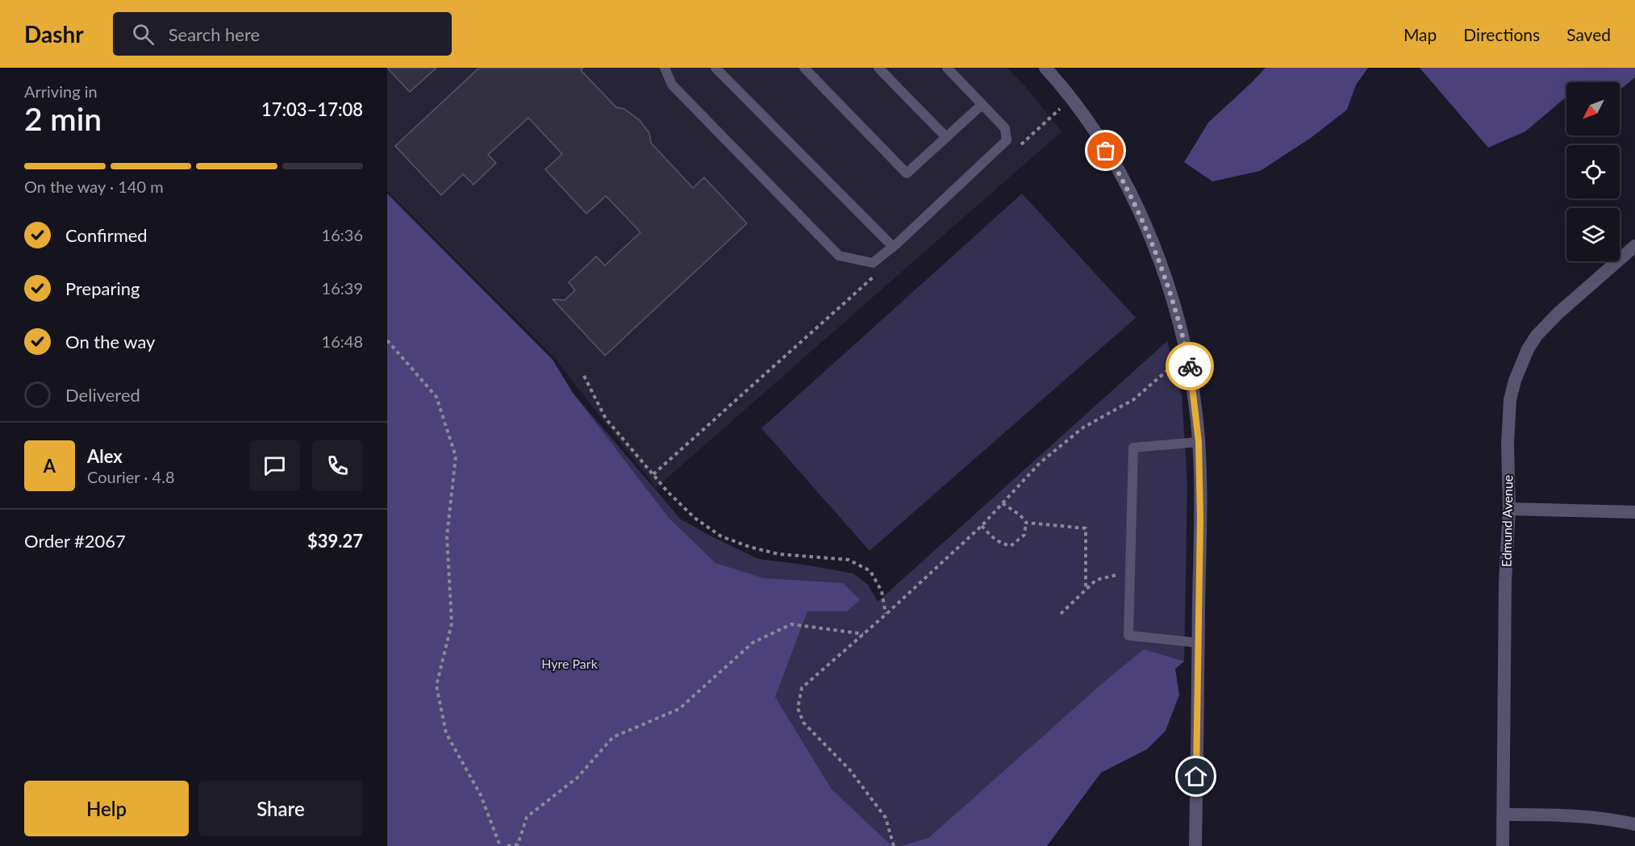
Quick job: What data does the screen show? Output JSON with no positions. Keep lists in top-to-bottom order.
{
  "streets": {
    "street": ["Edmund Avenue"]
  },
  "parks": ["Hyre Park"],
  "north": "bottom left",
  "page": {
    "header": "Dashr",
    "search": "Search here",
    "nav": ["Map", "Directions", "Saved"],
    "heading": ["2 min", "Arriving in", "17:03–17:08"],
    "panel": [
      "Alex",
      "Courier · 4.8",
      "Order #2067",
      "$39.27"
    ],
    "bar": "On the way · 140 m",
    "list": [
      ["Confirmed", "16:36"],
      ["Preparing", "16:39"],
      ["On the way", "16:48"],
      "Delivered"
    ],
    "round": "A",
    "buttons": ["Help", "Share"]
  }
}
